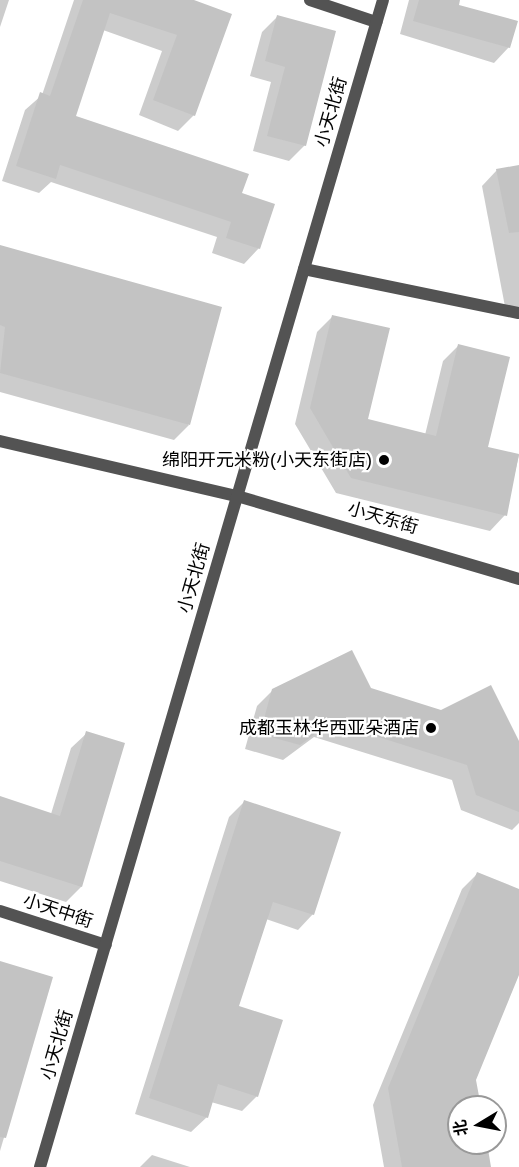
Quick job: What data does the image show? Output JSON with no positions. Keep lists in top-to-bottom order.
{
  "streets": {
    "street": ["小天北街", "小天东街", "小天中街"]
  },
  "crossings": [
    ["小天北街", "小天东街"],
    ["小天北街", "小天中街"]
  ],
  "places": ["绵阳开元米粉(小天东街店)", "成都玉林华西亚朵酒店"],
  "north": "left"
}
